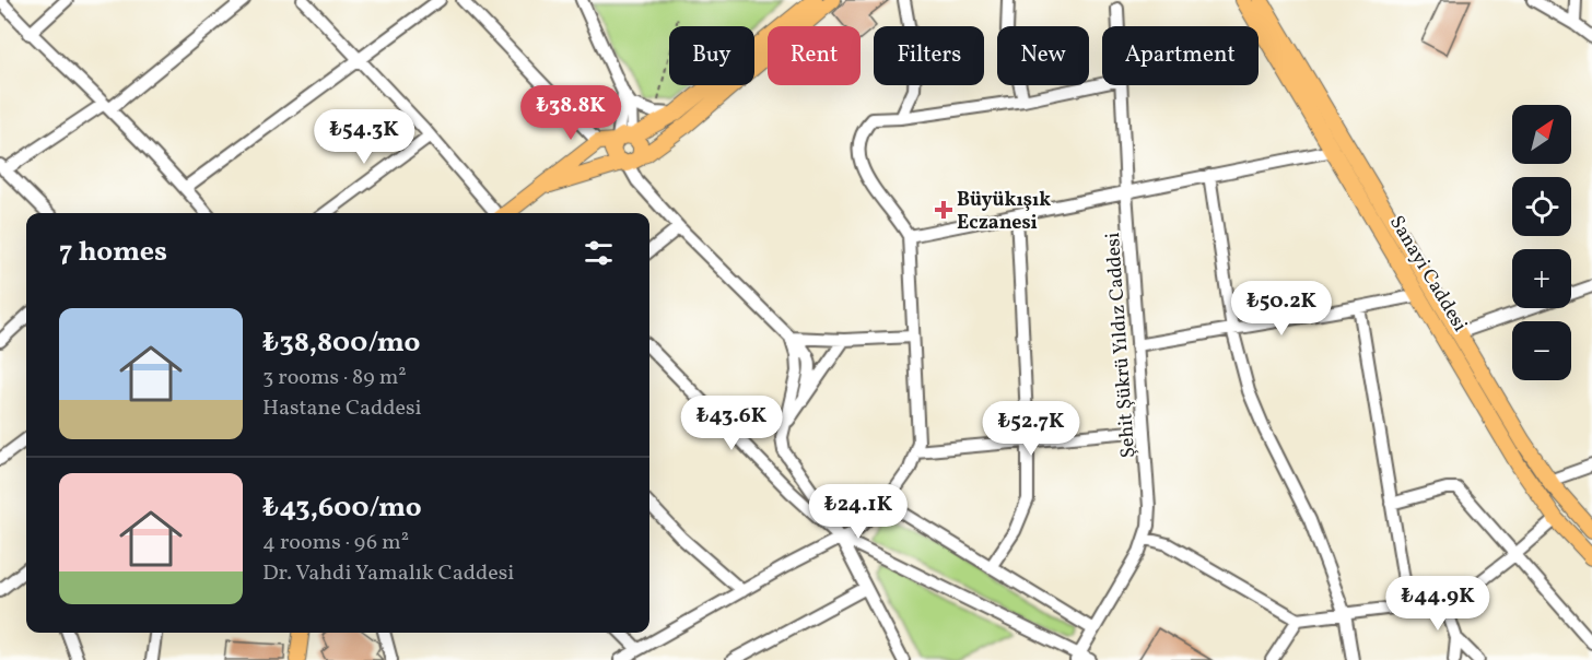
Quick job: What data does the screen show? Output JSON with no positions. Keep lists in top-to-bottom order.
{
  "streets": {
    "main road": ["Sanayi Caddesi"],
    "street": ["Şehit Şükrü Yıldız Caddesi"]
  },
  "places": {
    "health": ["Büyükışık Eczanesi"]
  },
  "north": "top right",
  "page": {
    "chip": [
      "Buy",
      "Rent",
      "Filters",
      "New",
      "Apartment"
    ],
    "price": [
      "₺38.8K",
      "₺54.3K",
      "₺50.2K",
      "₺43.6K",
      "₺52.7K",
      "₺24.1K",
      "₺44.9K"
    ],
    "map_buttons": ["+", "−"],
    "heading": "7 homes",
    "list": [
      {
        "name": "₺38,800/mo",
        "note": "3 rooms · 89 m² · Hastane Caddesi"
      },
      {
        "name": "₺43,600/mo",
        "note": "4 rooms · 96 m² · Dr. Vahdi Yamalık Caddesi"
      }
    ]
  }
}
